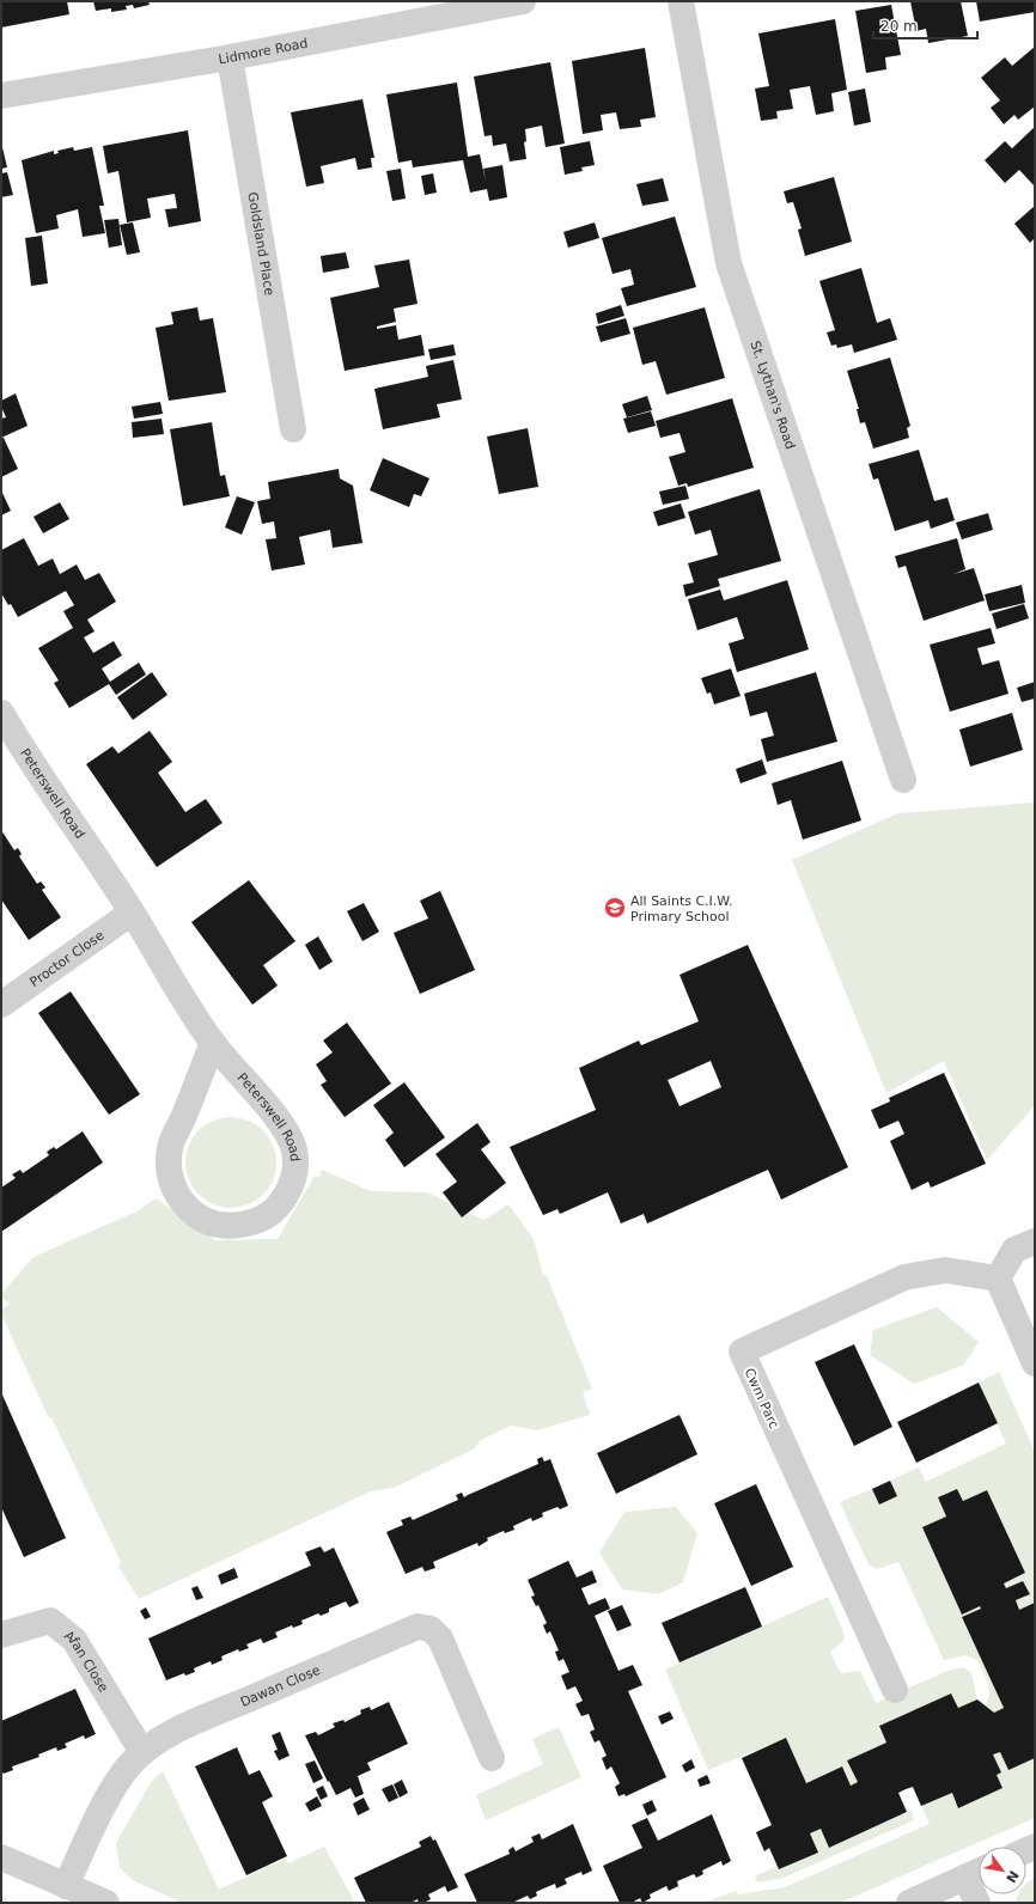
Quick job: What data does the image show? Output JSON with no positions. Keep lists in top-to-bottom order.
{
  "streets": {
    "street": [
      "Lidmore Road",
      "Goldsland Place",
      "St. Lythan's Road",
      "Peterswell Road",
      "Proctor Close",
      "Cwm Parc",
      "Afan Close",
      "Dawan Close"
    ]
  },
  "crossings": [
    ["Lidmore Road", "Goldsland Place"],
    ["Peterswell Road", "Proctor Close"],
    ["Afan Close", "Dawan Close"]
  ],
  "places": {
    "school or university": ["All Saints C.I.W. Primary School"]
  },
  "scale_bar": "20 m",
  "north": "bottom right"
}
